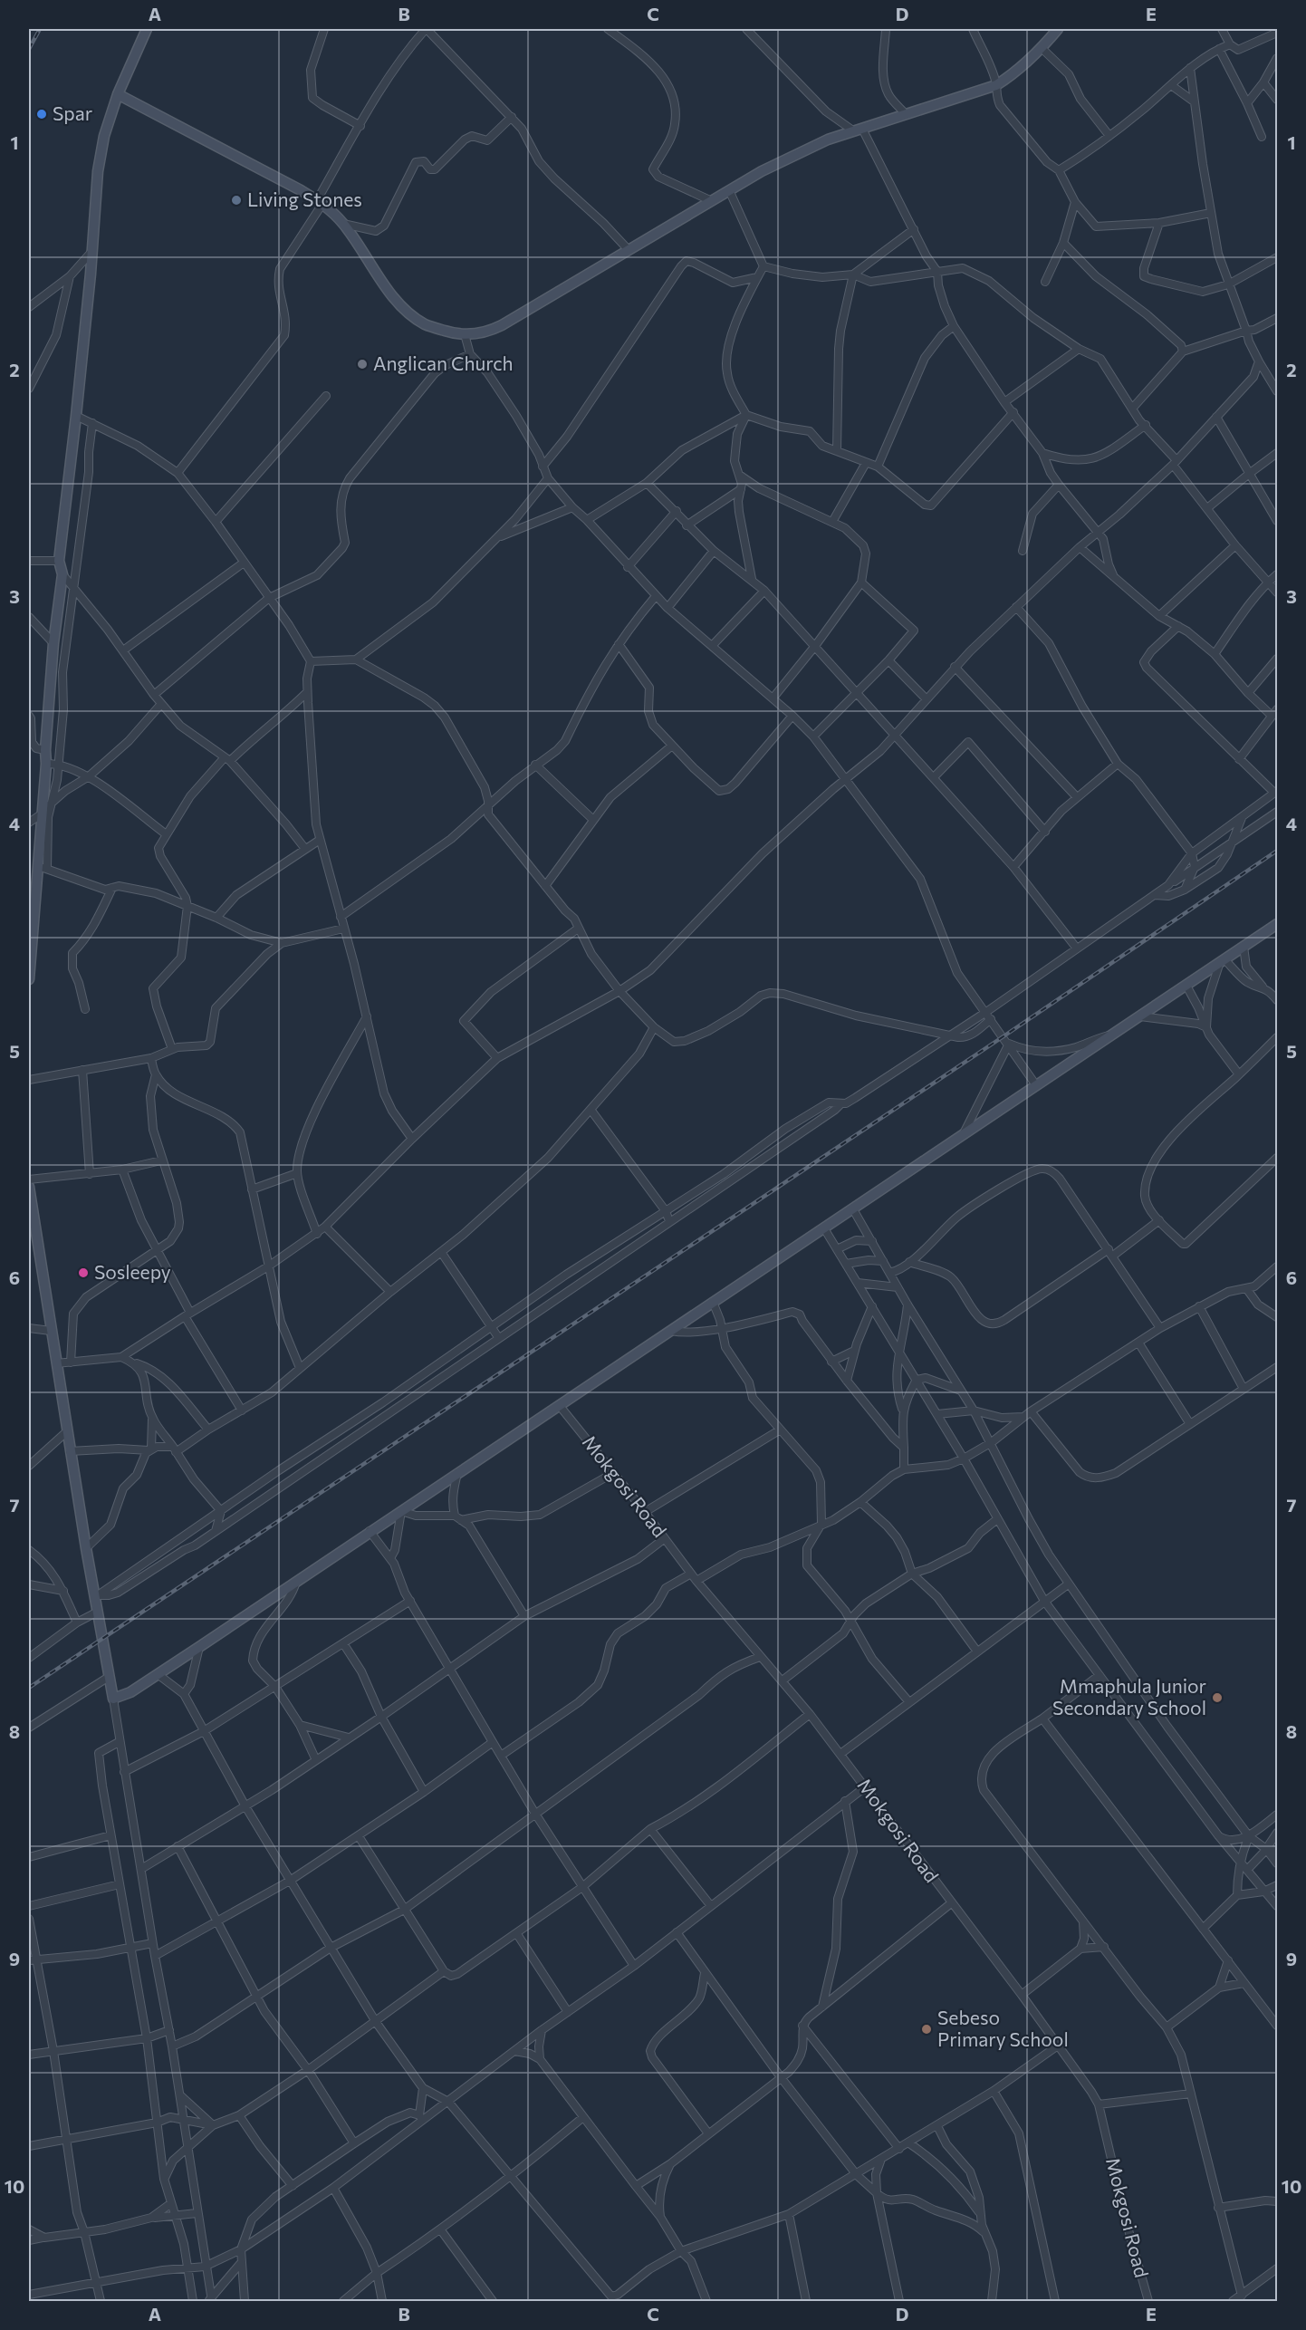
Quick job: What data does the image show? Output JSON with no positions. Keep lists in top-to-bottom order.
{
  "streets": {
    "street": ["Mokgosi Road"]
  },
  "places": [
    "Spar",
    "Living Stones",
    "Anglican Church",
    "Sosleepy",
    "Mmaphula Junior Secondary School",
    "Sebeso Primary School"
  ],
  "grid": {
    "columns": [
      "A",
      "B",
      "C",
      "D",
      "E"
    ],
    "rows": [
      "1",
      "2",
      "3",
      "4",
      "5",
      "6",
      "7",
      "8",
      "9",
      "10"
    ]
  }
}
